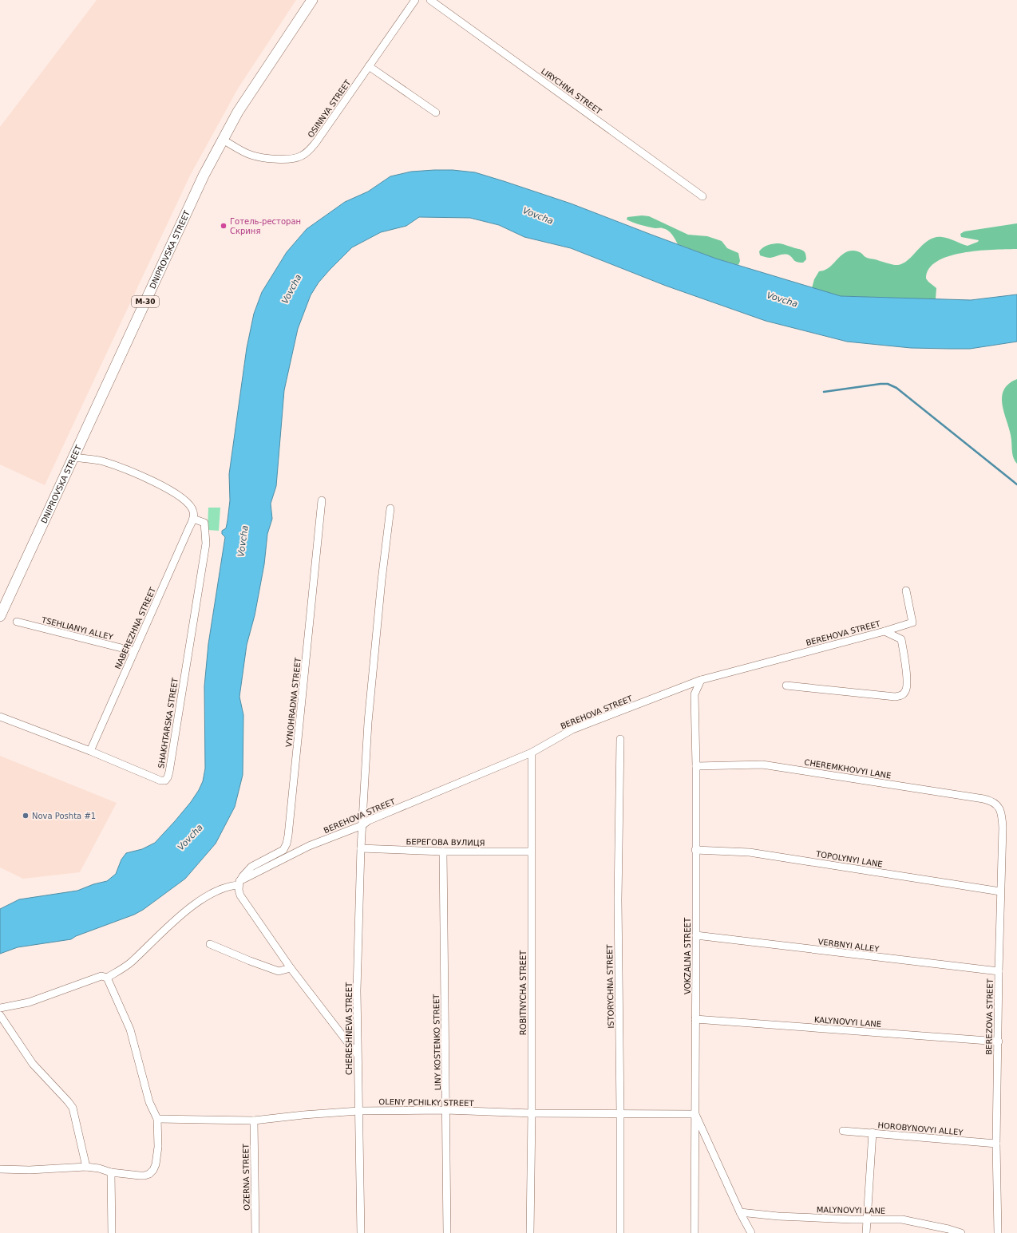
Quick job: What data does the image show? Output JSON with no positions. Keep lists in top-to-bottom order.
{
  "streets": {
    "highway": ["DNIPROVSKA STREET", "М-30"],
    "street": [
      "LIRYCHNA STREET",
      "OSINNYA STREET",
      "TSEHLIANYI ALLEY",
      "NABEREZHNA STREET",
      "BEREHOVA STREET",
      "VYNOHRADNA STREET",
      "SHAKHTARSKA STREET",
      "CHEREMKHOVYI LANE",
      "БЕРЕГОВА ВУЛИЦЯ",
      "TOPOLYNYI LANE",
      "VERBNYI ALLEY",
      "VOKZALNA STREET",
      "ISTORYCHNA STREET",
      "ROBITNYCHA STREET",
      "BEREZOVA STREET",
      "KALYNOVYI LANE",
      "CHERESHNEVA STREET",
      "LINY KOSTENKO STREET",
      "OLENY PCHILKY STREET",
      "HOROBYNOVYI ALLEY",
      "OZERNA STREET",
      "MALYNOVYI LANE"
    ]
  },
  "crossings": [
    ["OSINNYA STREET", "DNIPROVSKA STREET"],
    ["DNIPROVSKA STREET", "NABEREZHNA STREET"],
    ["TSEHLIANYI ALLEY", "NABEREZHNA STREET"],
    ["NABEREZHNA STREET", "SHAKHTARSKA STREET"],
    ["BEREHOVA STREET", "VYNOHRADNA STREET"],
    ["BEREHOVA STREET", "VOKZALNA STREET"],
    ["BEREHOVA STREET", "ROBITNYCHA STREET"],
    ["BEREHOVA STREET", "CHERESHNEVA STREET"],
    ["CHEREMKHOVYI LANE", "VOKZALNA STREET"],
    ["CHEREMKHOVYI LANE", "BEREZOVA STREET"],
    ["БЕРЕГОВА ВУЛИЦЯ", "ROBITNYCHA STREET"],
    ["БЕРЕГОВА ВУЛИЦЯ", "CHERESHNEVA STREET"],
    ["БЕРЕГОВА ВУЛИЦЯ", "LINY KOSTENKO STREET"],
    ["TOPOLYNYI LANE", "VOKZALNA STREET"],
    ["TOPOLYNYI LANE", "BEREZOVA STREET"],
    ["VERBNYI ALLEY", "VOKZALNA STREET"],
    ["VERBNYI ALLEY", "BEREZOVA STREET"],
    ["VOKZALNA STREET", "KALYNOVYI LANE"],
    ["VOKZALNA STREET", "OLENY PCHILKY STREET"],
    ["ISTORYCHNA STREET", "OLENY PCHILKY STREET"],
    ["ROBITNYCHA STREET", "OLENY PCHILKY STREET"],
    ["BEREZOVA STREET", "KALYNOVYI LANE"],
    ["BEREZOVA STREET", "HOROBYNOVYI ALLEY"],
    ["CHERESHNEVA STREET", "OLENY PCHILKY STREET"],
    ["LINY KOSTENKO STREET", "OLENY PCHILKY STREET"],
    ["OLENY PCHILKY STREET", "OZERNA STREET"]
  ],
  "water": ["Vovcha"],
  "places": ["Готель-ресторан Скриня", "Nova Poshta #1"]
}
